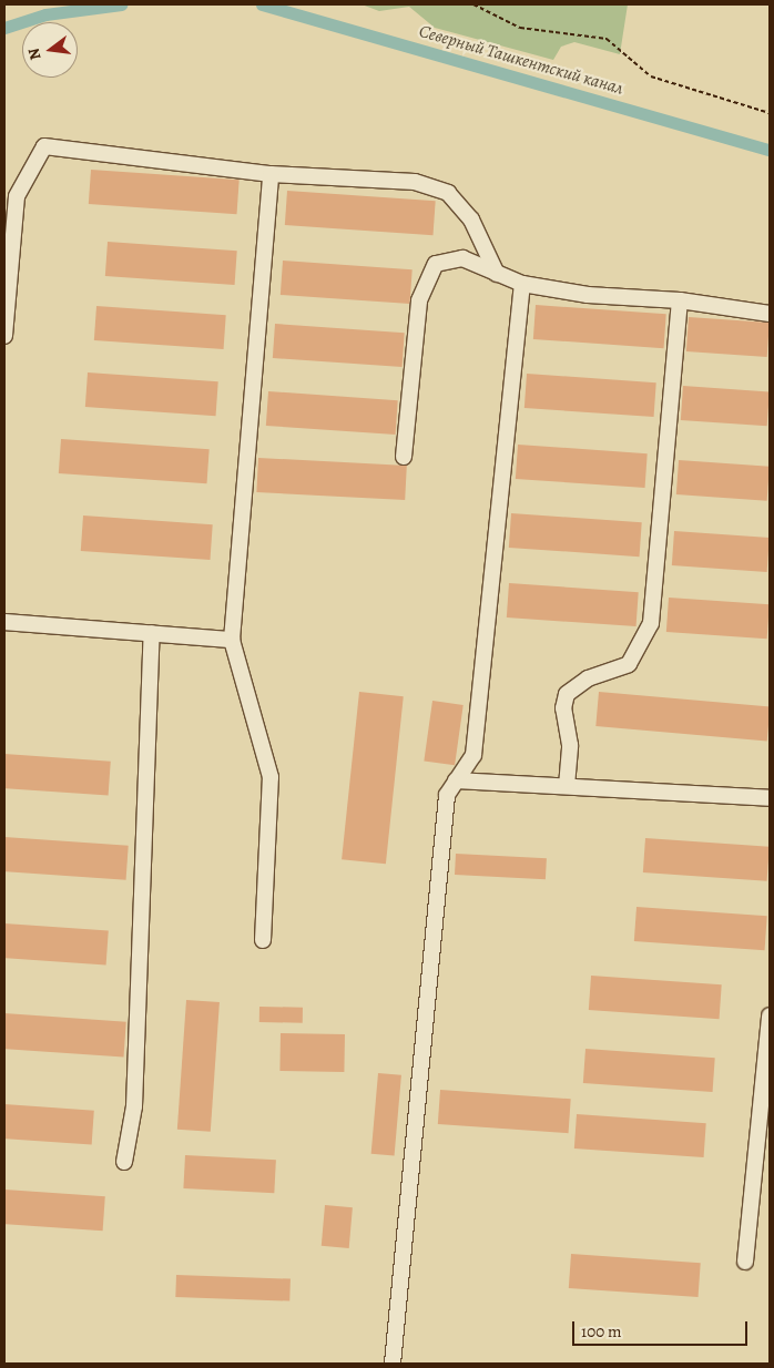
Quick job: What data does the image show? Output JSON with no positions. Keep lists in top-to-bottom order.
{
  "water": ["Северный Ташкентский канал"],
  "scale_bar": "100 m",
  "north": "left"
}
